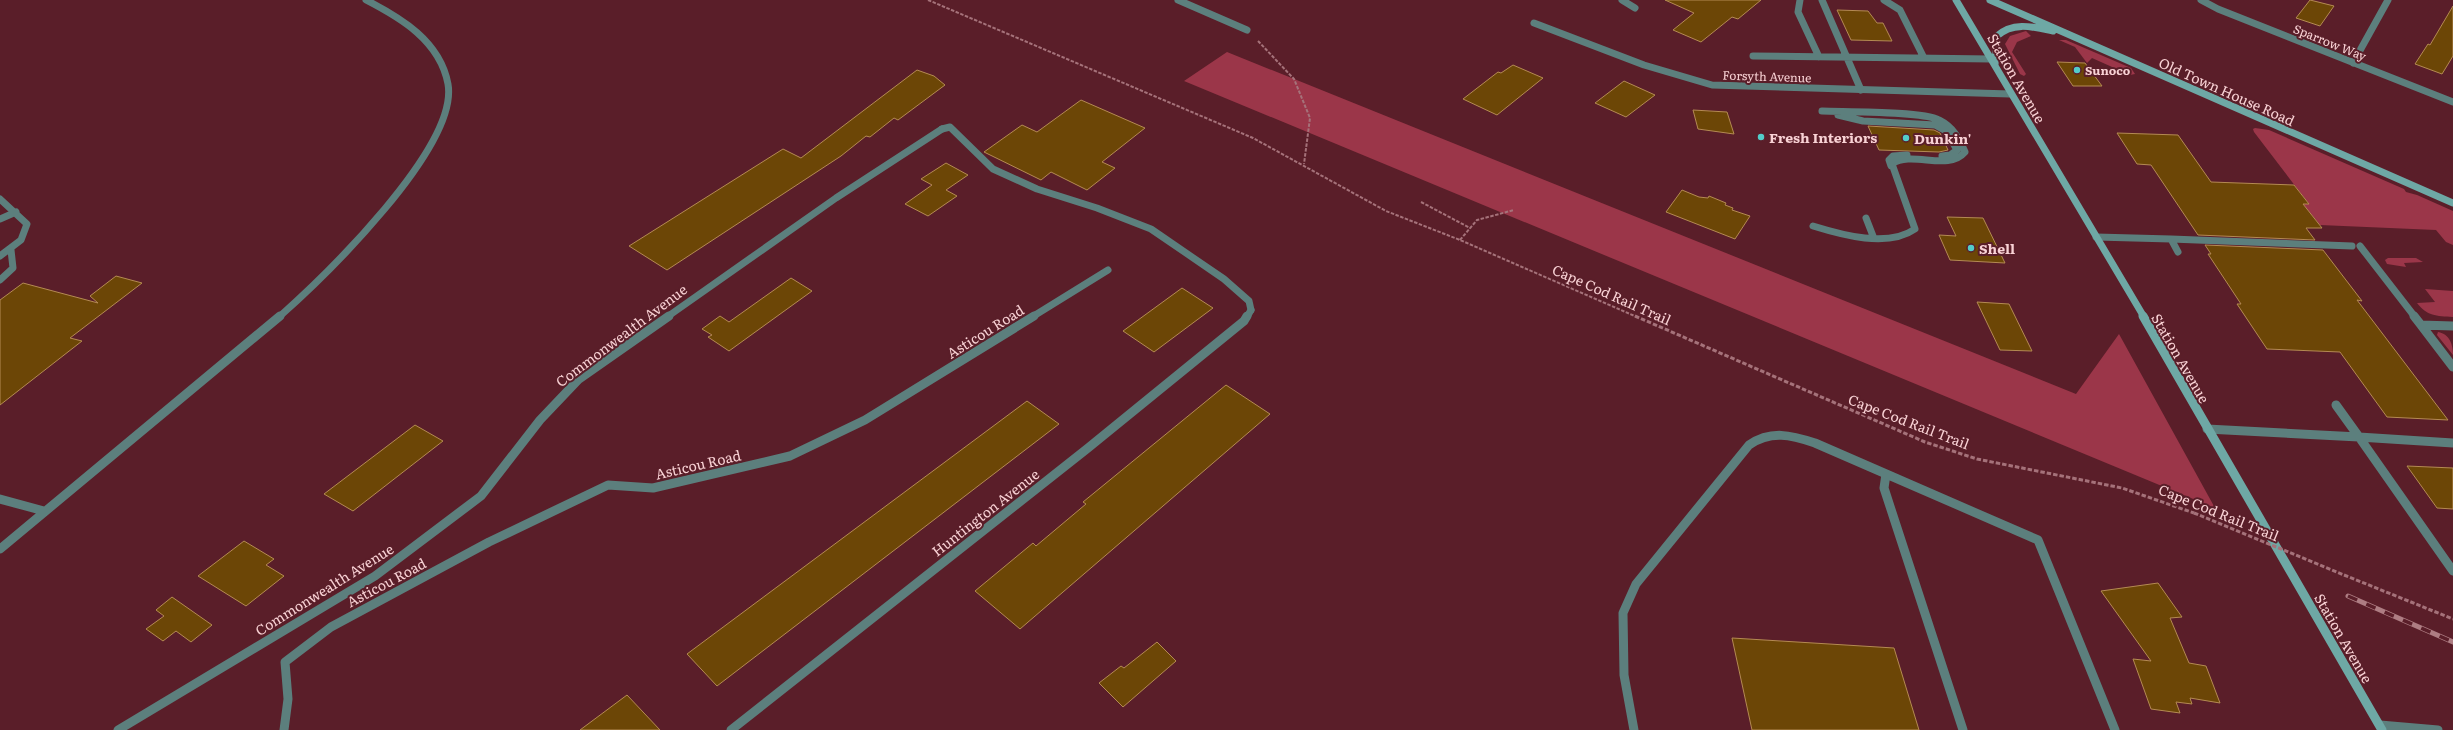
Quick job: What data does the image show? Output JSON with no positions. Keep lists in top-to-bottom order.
{
  "streets": {
    "main road": ["Station Avenue", "Old Town House Road"],
    "street": [
      "Sparrow Way",
      "Forsyth Avenue",
      "Asticou Road",
      "Commonwealth Avenue",
      "Huntington Avenue"
    ],
    "path": ["Cape Cod Rail Trail"]
  },
  "crossings": [
    ["Forsyth Avenue", "Station Avenue"],
    ["Commonwealth Avenue", "Huntington Avenue"]
  ],
  "places": [
    "Sunoco",
    "Fresh Interiors",
    "Dunkin'",
    "Shell"
  ]
}
